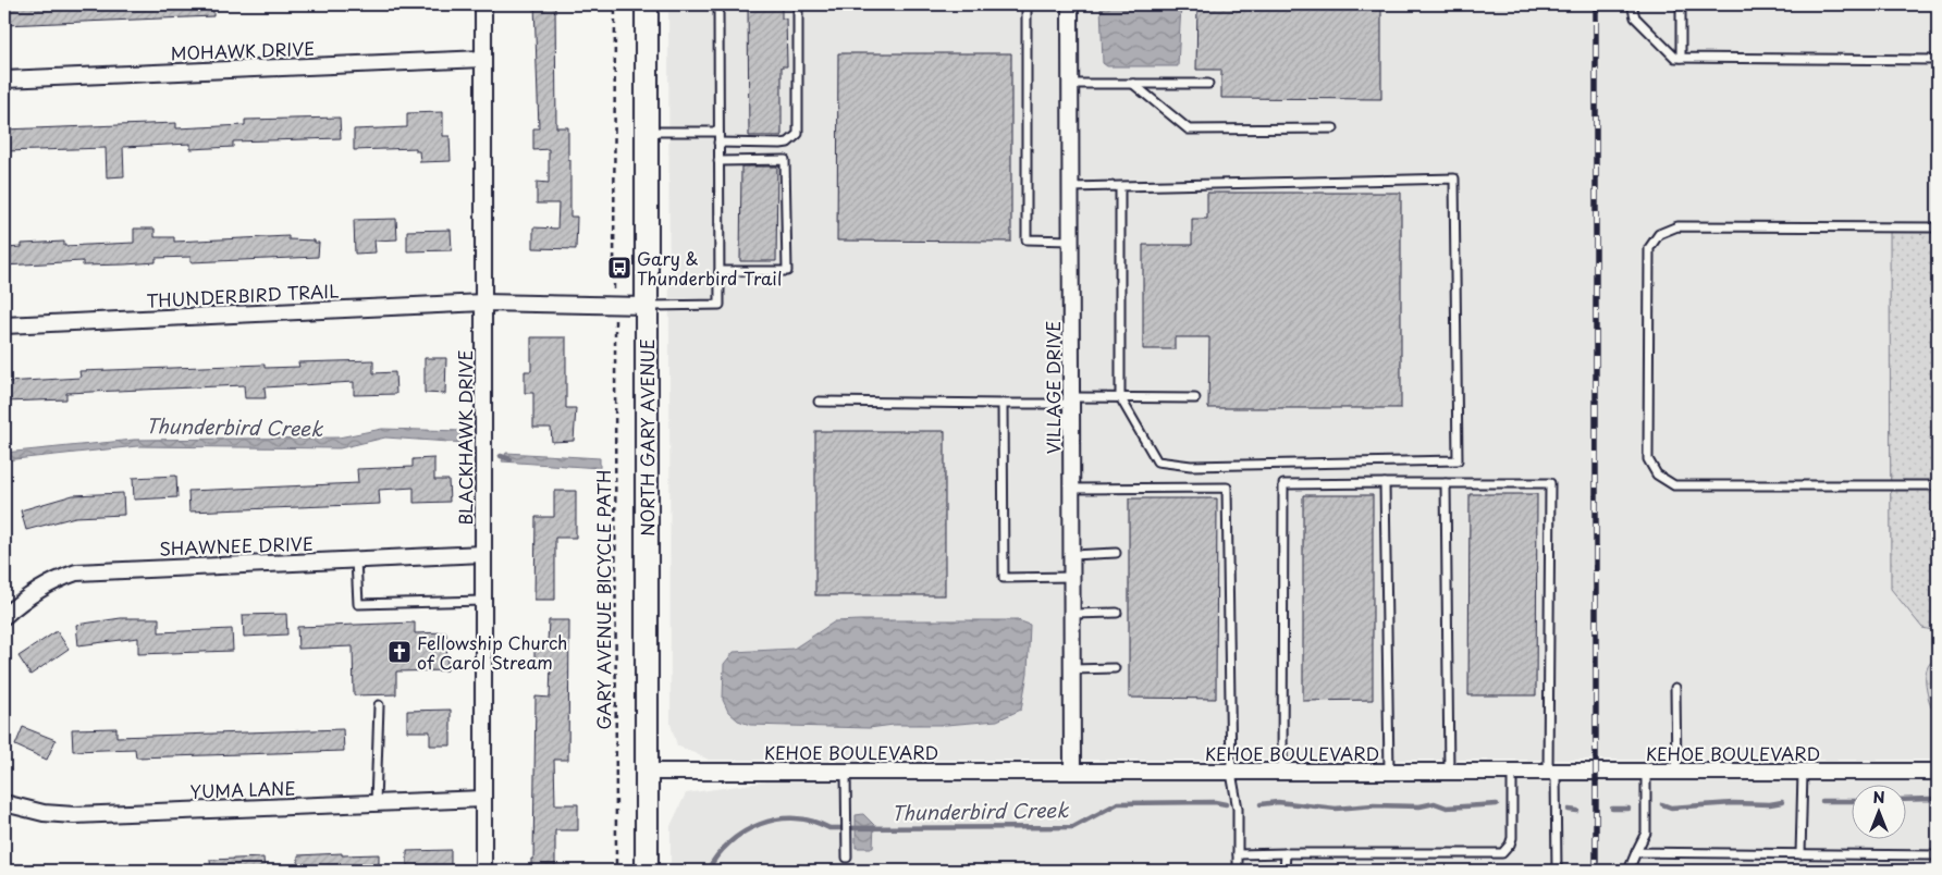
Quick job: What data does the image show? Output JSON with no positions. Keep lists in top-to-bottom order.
{
  "streets": {
    "street": [
      "MOHAWK DRIVE",
      "THUNDERBIRD TRAIL",
      "VILLAGE DRIVE",
      "BLACKHAWK DRIVE",
      "NORTH GARY AVENUE",
      "SHAWNEE DRIVE",
      "KEHOE BOULEVARD",
      "YUMA LANE"
    ],
    "path": ["GARY AVENUE BICYCLE PATH"]
  },
  "crossings": [
    ["MOHAWK DRIVE", "BLACKHAWK DRIVE"],
    ["THUNDERBIRD TRAIL", "BLACKHAWK DRIVE"],
    ["THUNDERBIRD TRAIL", "NORTH GARY AVENUE"],
    ["VILLAGE DRIVE", "KEHOE BOULEVARD"],
    ["BLACKHAWK DRIVE", "SHAWNEE DRIVE"],
    ["BLACKHAWK DRIVE", "YUMA LANE"],
    ["NORTH GARY AVENUE", "KEHOE BOULEVARD"]
  ],
  "water": ["Thunderbird Creek"],
  "places": {
    "bus stop": ["Gary & Thunderbird Trail"],
    "church": ["Fellowship Church of Carol Stream"]
  },
  "north": "top"
}
